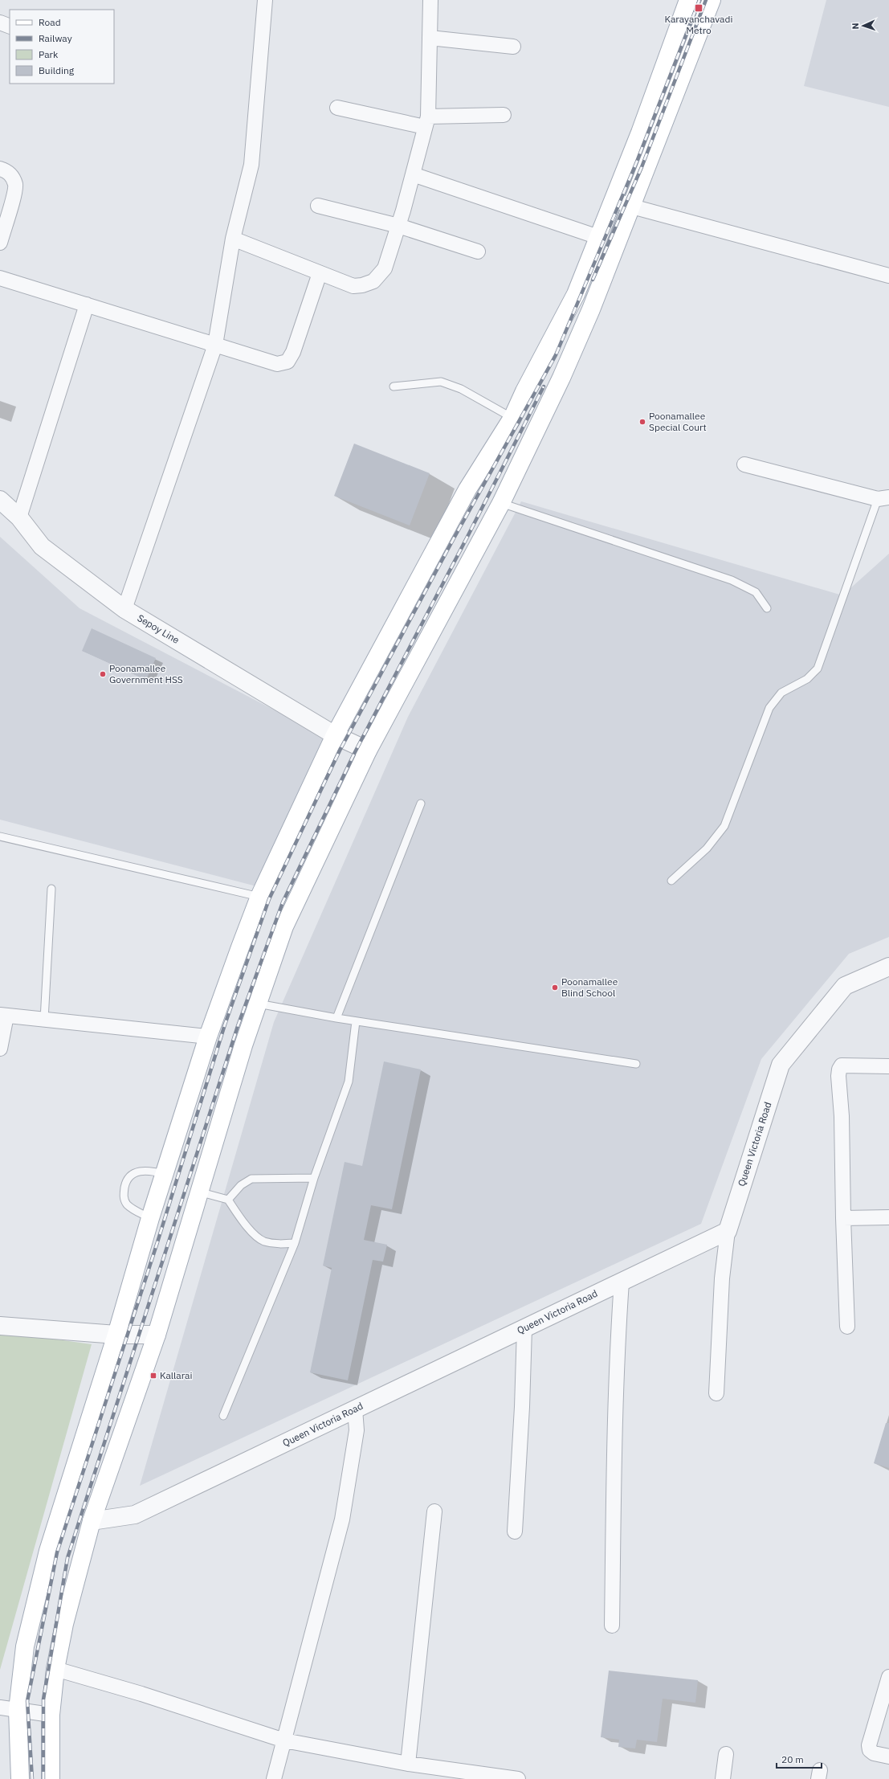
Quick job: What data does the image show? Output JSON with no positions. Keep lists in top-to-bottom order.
{
  "streets": {
    "street": ["Sepoy Line", "Queen Victoria Road"]
  },
  "places": {
    "transit": ["Karayanchavadi Metro", "Kallarai"],
    "other": ["Poonamallee Special Court", "Poonamallee Government HSS", "Poonamallee Blind School"]
  },
  "legend": [
    "Road",
    "Railway",
    "Park",
    "Building"
  ],
  "scale_bar": "20 m",
  "north": "left"
}
